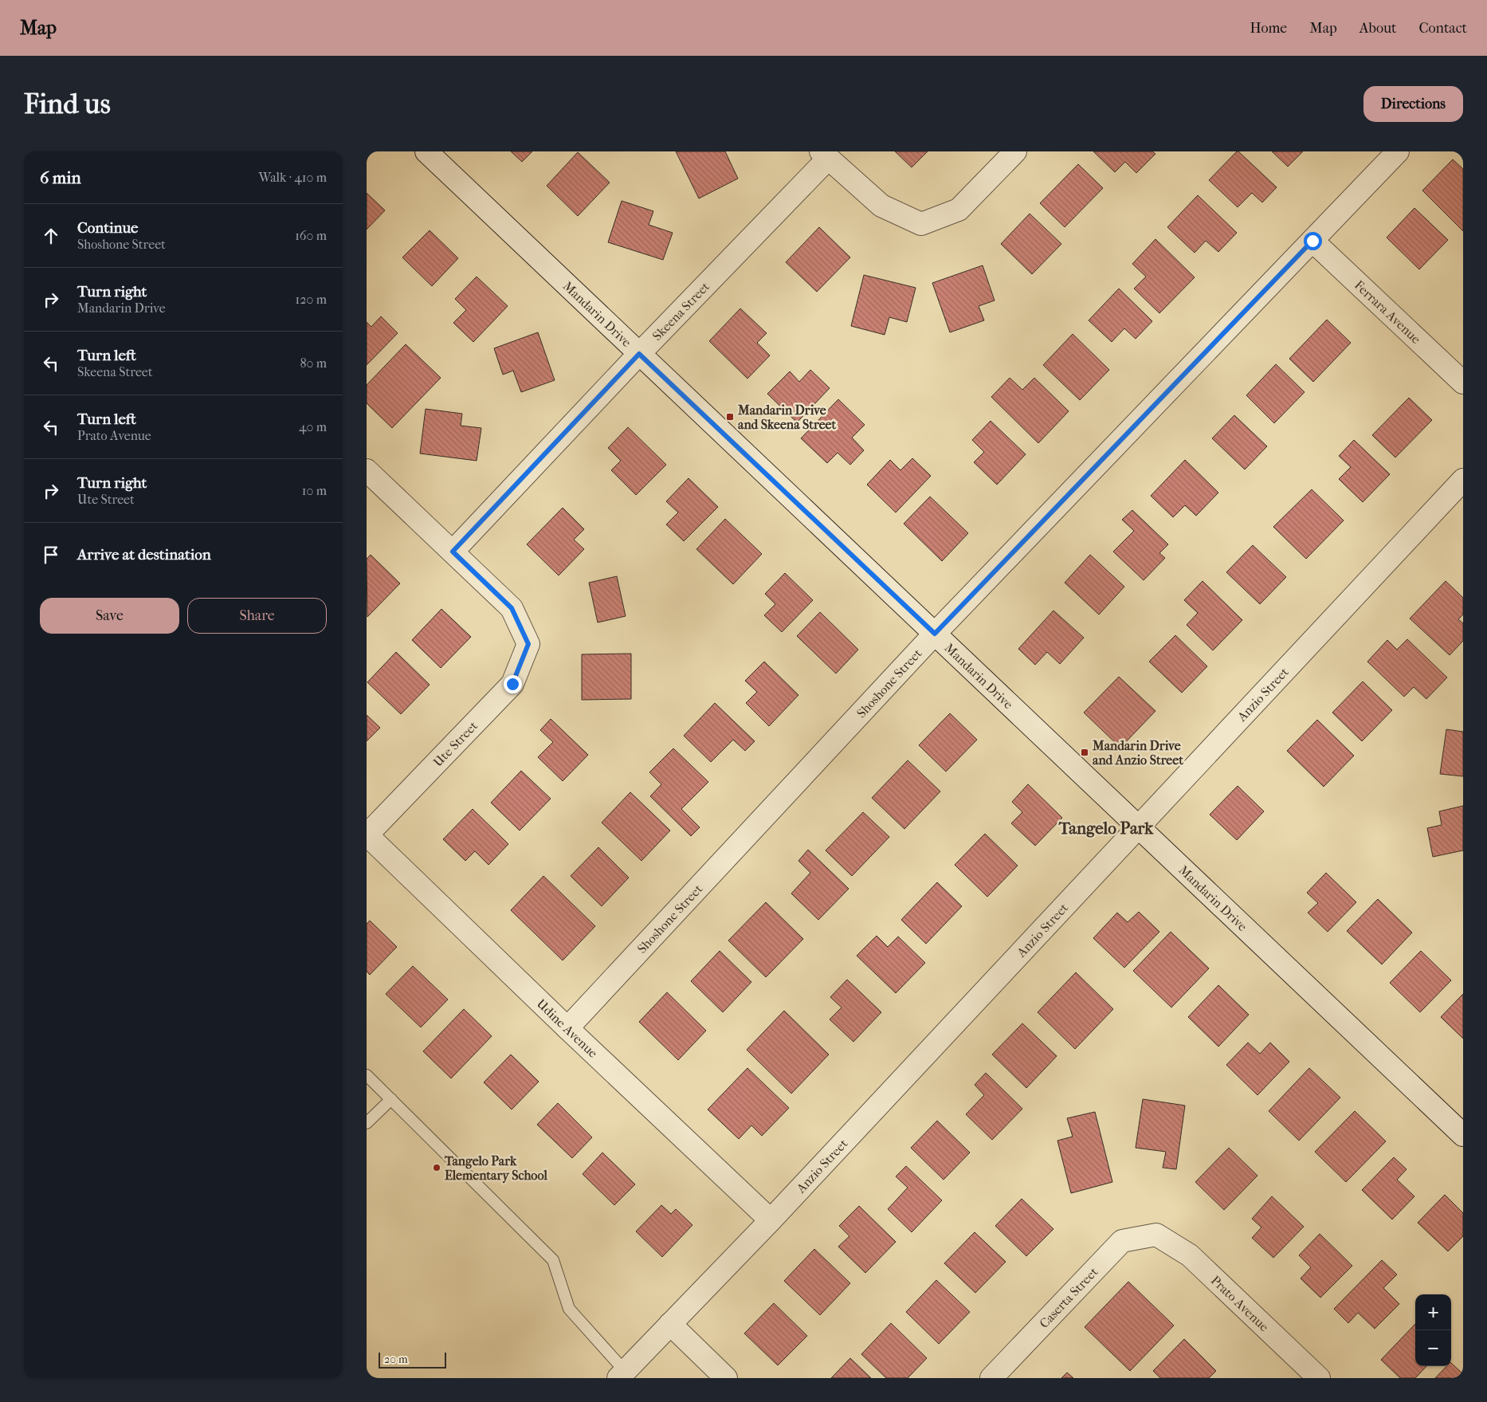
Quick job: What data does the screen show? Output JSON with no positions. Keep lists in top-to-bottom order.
{
  "streets": {
    "street": [
      "Skeena Street",
      "Ferrara Avenue",
      "Mandarin Drive",
      "Shoshone Street",
      "Anzio Street",
      "Ute Street",
      "Udine Avenue",
      "Caserta Street",
      "Prato Avenue"
    ]
  },
  "crossings": [
    ["Skeena Street", "Mandarin Drive"],
    ["Skeena Street", "Ute Street"],
    ["Ferrara Avenue", "Shoshone Street"],
    ["Mandarin Drive", "Shoshone Street"],
    ["Mandarin Drive", "Anzio Street"],
    ["Shoshone Street", "Udine Avenue"],
    ["Anzio Street", "Udine Avenue"],
    ["Ute Street", "Udine Avenue"],
    ["Caserta Street", "Prato Avenue"]
  ],
  "districts": ["Tangelo Park"],
  "places": {
    "transit": ["Mandarin Drive and Skeena Street", "Mandarin Drive and Anzio Street"],
    "other": ["Tangelo Park Elementary School"]
  },
  "scale_bar": "20 m",
  "page": {
    "header": "Map",
    "nav": [
      "Home",
      "Map",
      "About",
      "Contact"
    ],
    "buttons": [
      "Directions",
      ["Save", "Share"]
    ],
    "title": "Find us",
    "heading": ["6 min", "Walk · 410 m"],
    "list": [
      ["Continue", "Shoshone Street", "160 m"],
      ["Turn right", "Mandarin Drive", "120 m"],
      ["Turn left", "Skeena Street", "80 m"],
      ["Turn left", "Prato Avenue", "40 m"],
      ["Turn right", "Ute Street", "10 m"],
      "Arrive at destination"
    ],
    "map_buttons": ["+", "−"],
    "scale": "20 m"
  }
}
